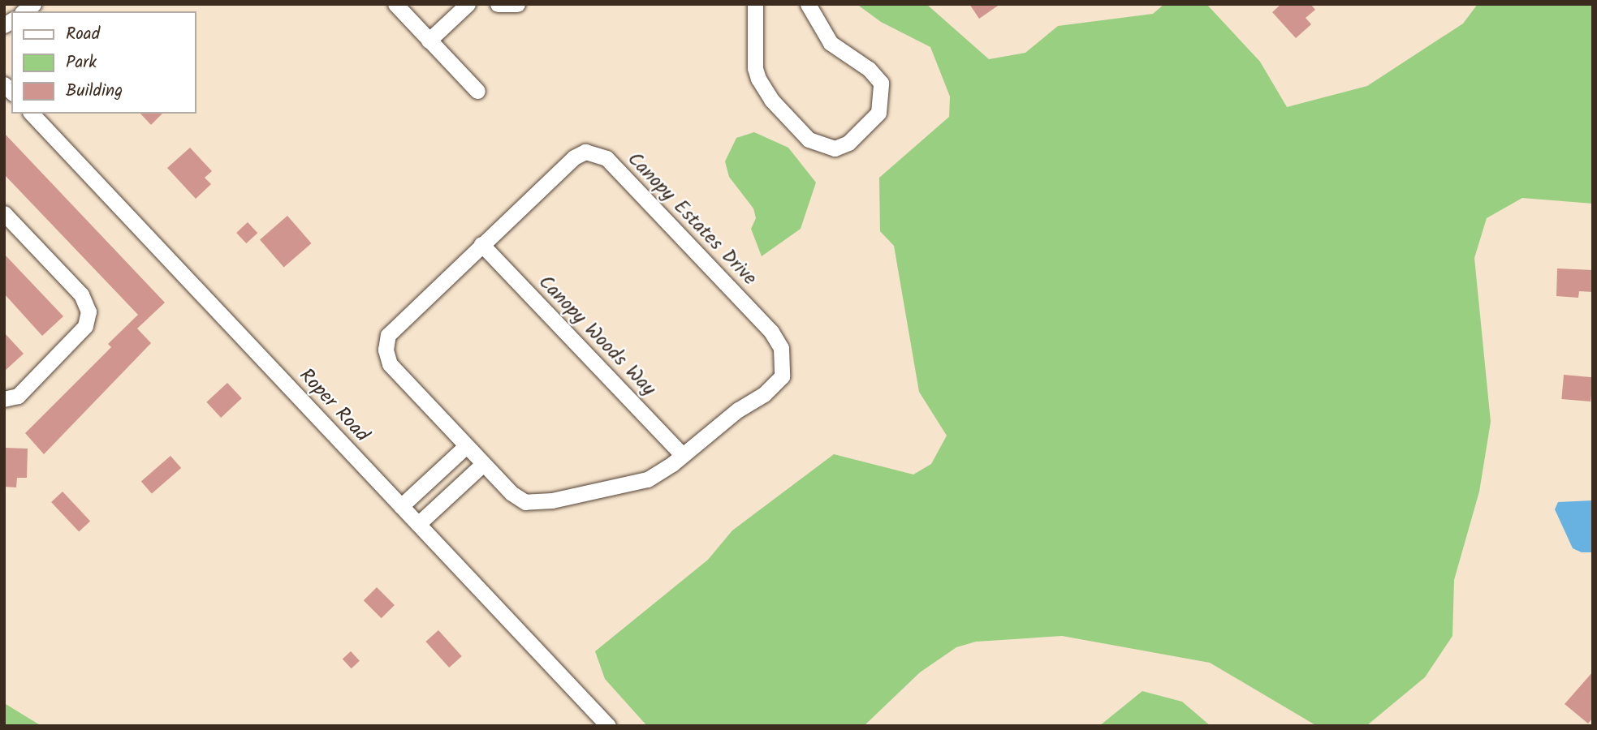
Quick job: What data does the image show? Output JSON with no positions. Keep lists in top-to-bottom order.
{
  "streets": {
    "street": ["Canopy Estates Drive", "Canopy Woods Way", "Roper Road"]
  },
  "crossings": [
    ["Canopy Estates Drive", "Canopy Woods Way"]
  ],
  "legend": ["Road", "Park", "Building"]
}
